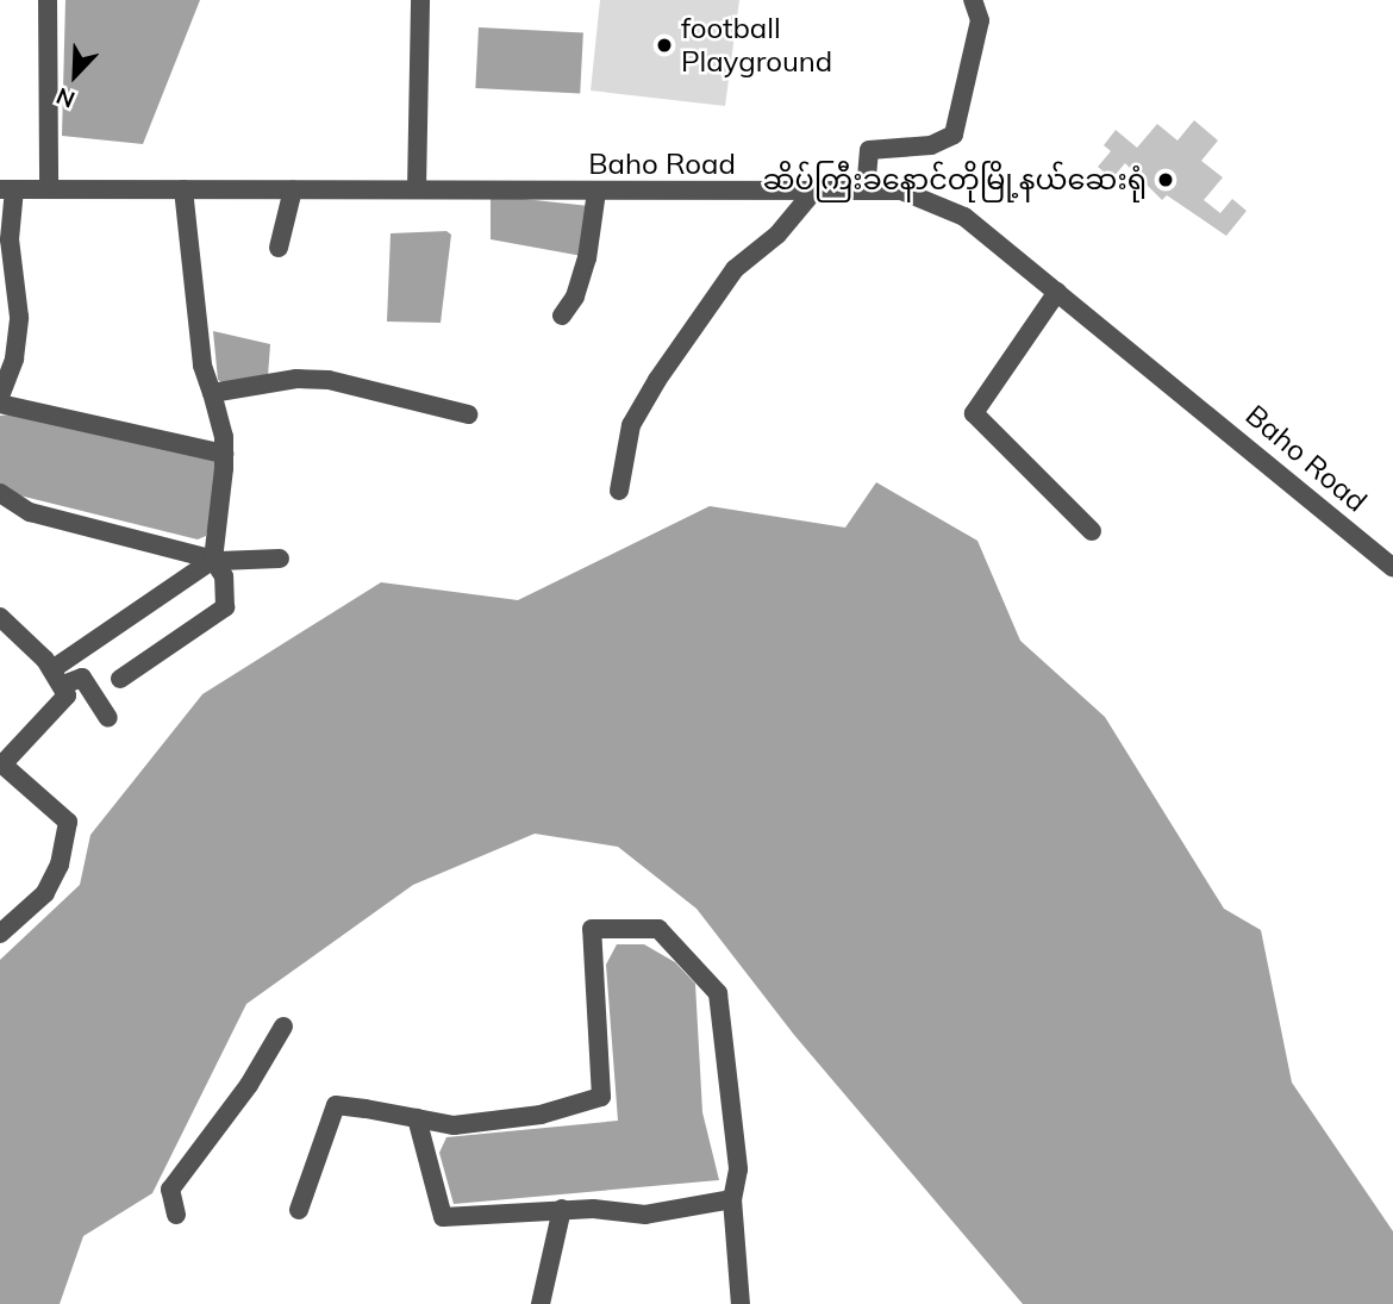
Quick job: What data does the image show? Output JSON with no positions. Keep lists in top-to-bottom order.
{
  "streets": {
    "street": ["Baho Road"]
  },
  "places": ["football Playground", "ဆိပ်ကြီးခနောင်တိုမြို့နယ်ဆေးရုံ"],
  "north": "bottom left"
}
